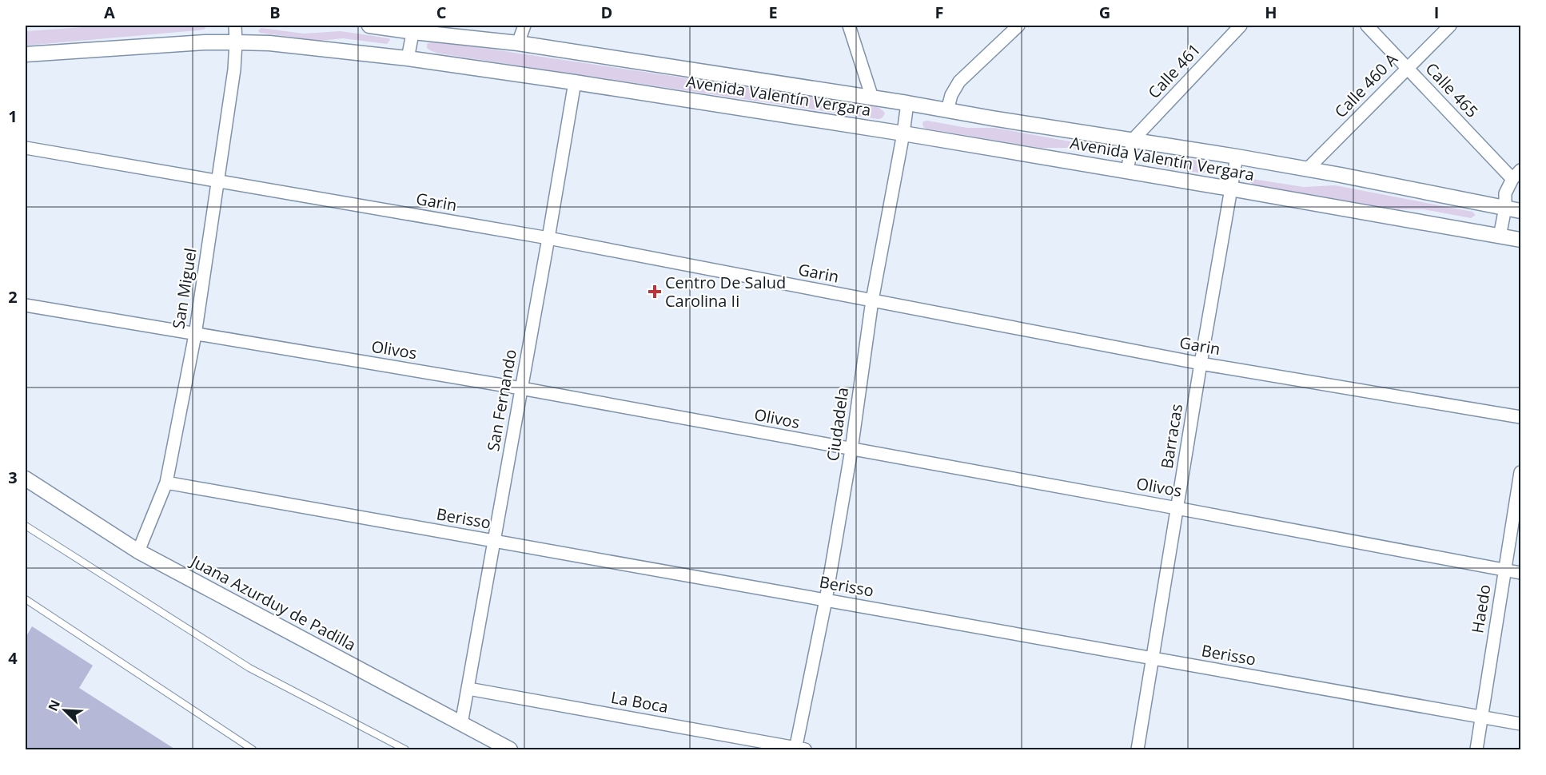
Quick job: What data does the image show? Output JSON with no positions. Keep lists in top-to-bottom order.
{
  "streets": {
    "street": [
      "Calle 461",
      "Calle 460 A",
      "Calle 465",
      "Avenida Valentín Vergara",
      "Garin",
      "San Miguel",
      "Olivos",
      "San Fernando",
      "Ciudadela",
      "Barracas",
      "Berisso",
      "Juana Azurduy de Padilla",
      "Haedo",
      "La Boca"
    ]
  },
  "crossings": [
    ["Calle 461", "Avenida Valentín Vergara"],
    ["Calle 460 A", "Calle 465"],
    ["Calle 460 A", "Avenida Valentín Vergara"],
    ["Avenida Valentín Vergara", "San Miguel"],
    ["Avenida Valentín Vergara", "San Fernando"],
    ["Avenida Valentín Vergara", "Ciudadela"],
    ["Avenida Valentín Vergara", "Barracas"],
    ["Garin", "San Miguel"],
    ["Garin", "San Fernando"],
    ["Garin", "Ciudadela"],
    ["Garin", "Barracas"],
    ["San Miguel", "Olivos"],
    ["San Miguel", "Berisso"],
    ["San Miguel", "Juana Azurduy de Padilla"],
    ["Olivos", "San Fernando"],
    ["Olivos", "Ciudadela"],
    ["Olivos", "Barracas"],
    ["Olivos", "Haedo"],
    ["San Fernando", "Berisso"],
    ["San Fernando", "Juana Azurduy de Padilla"],
    ["San Fernando", "La Boca"],
    ["Ciudadela", "Berisso"],
    ["Ciudadela", "La Boca"],
    ["Barracas", "Berisso"],
    ["Berisso", "Haedo"]
  ],
  "places": {
    "health": ["Centro De Salud Carolina Ii"]
  },
  "north": "top left",
  "grid": {
    "columns": [
      "A",
      "B",
      "C",
      "D",
      "E",
      "F",
      "G",
      "H",
      "I"
    ],
    "rows": [
      "1",
      "2",
      "3",
      "4"
    ]
  }
}
